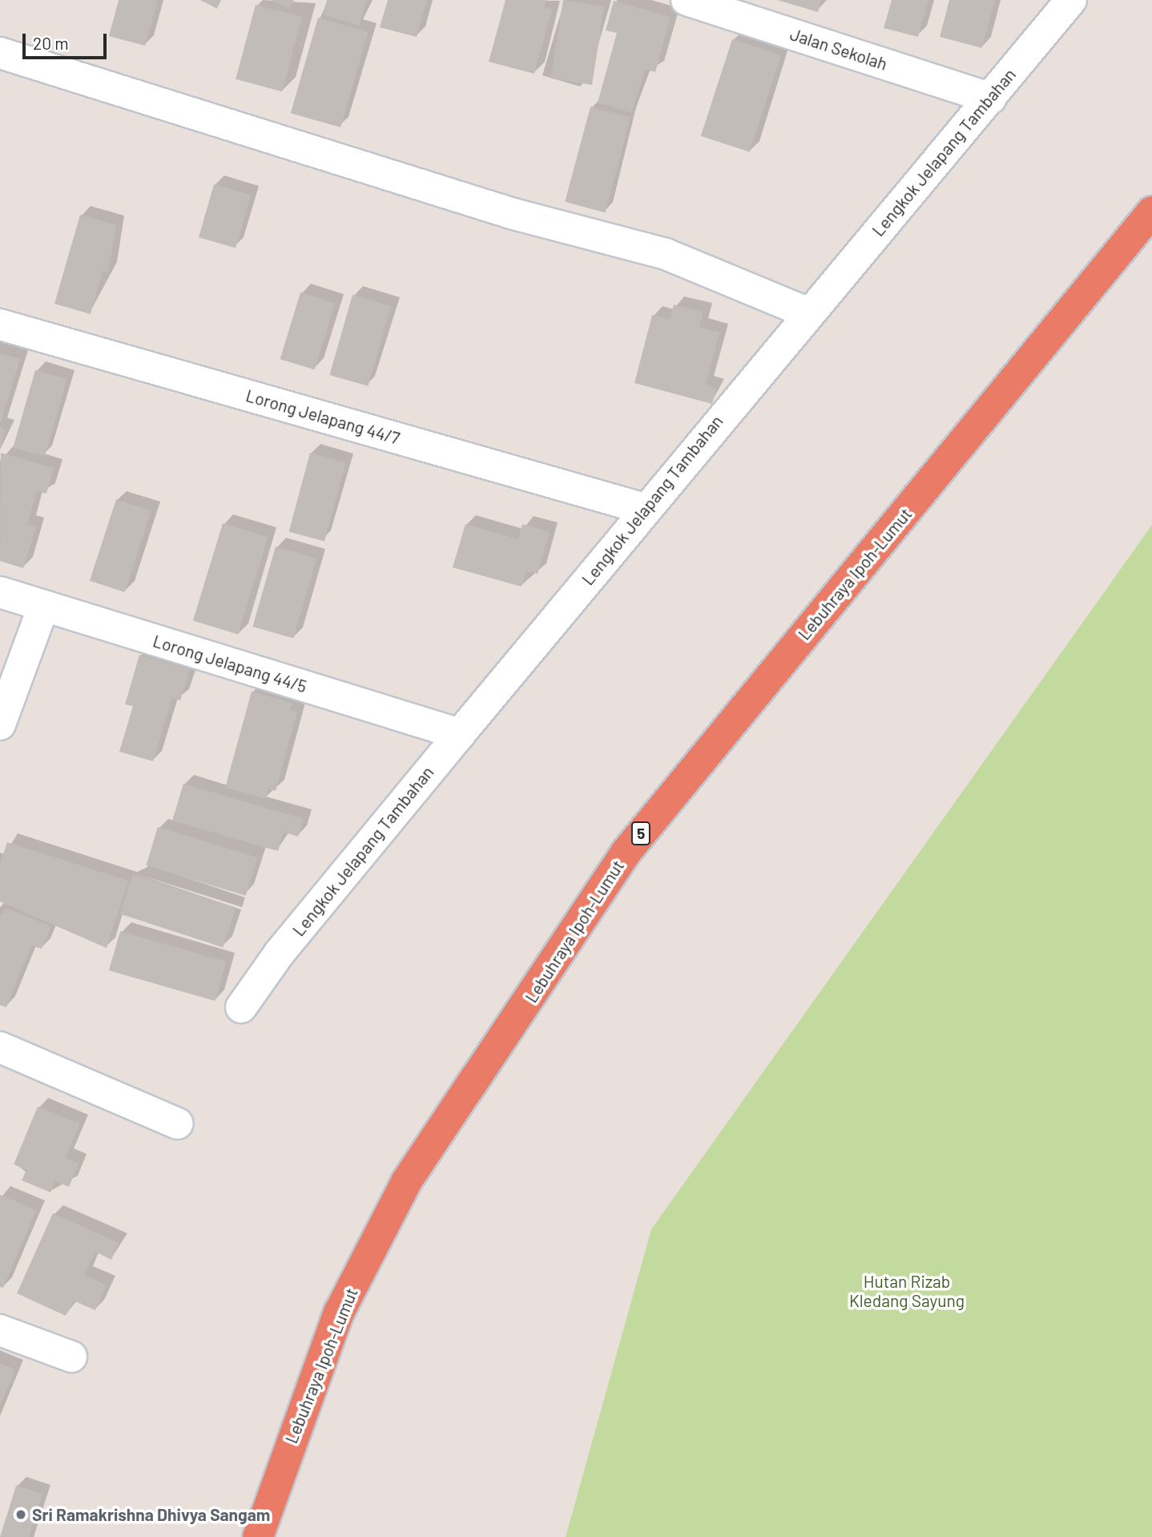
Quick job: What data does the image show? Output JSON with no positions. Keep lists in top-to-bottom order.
{
  "streets": {
    "highway": ["Lebuhraya Ipoh-Lumut", "5"],
    "street": [
      "Jalan Sekolah",
      "Lengkok Jelapang Tambahan",
      "Lorong Jelapang 44/7",
      "Lorong Jelapang 44/5"
    ]
  },
  "crossings": [
    ["Jalan Sekolah", "Lengkok Jelapang Tambahan"],
    ["Lengkok Jelapang Tambahan", "Lorong Jelapang 44/7"],
    ["Lengkok Jelapang Tambahan", "Lorong Jelapang 44/5"]
  ],
  "parks": ["Hutan Rizab Kledang Sayung"],
  "places": ["Sri Ramakrishna Dhivya Sangam"],
  "scale_bar": "20 m"
}
